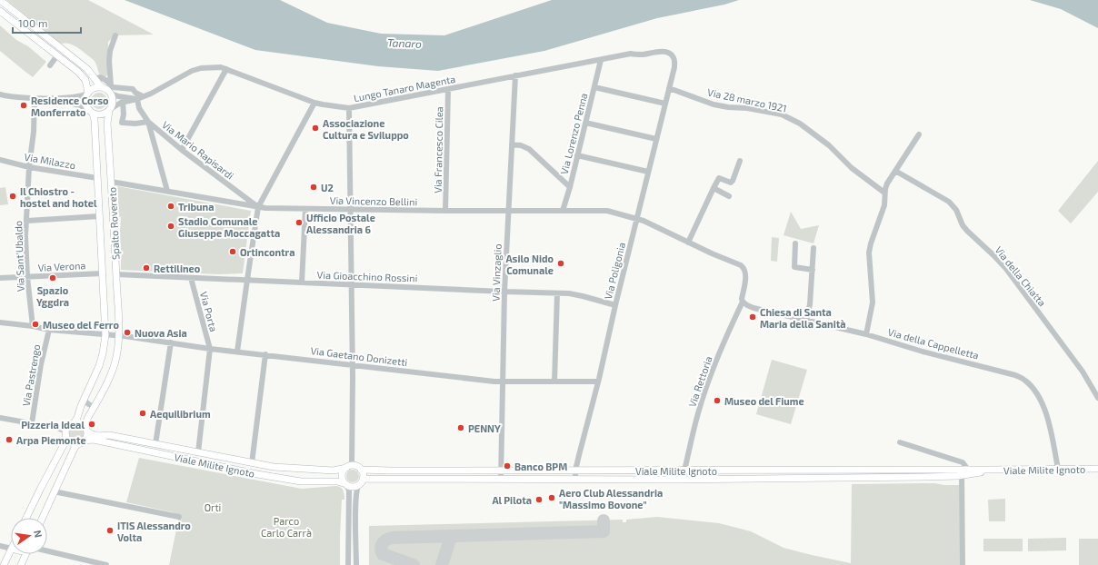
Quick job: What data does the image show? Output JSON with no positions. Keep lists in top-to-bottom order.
{
  "streets": {
    "main road": ["Spalto Rovereto", "Viale Milite Ignoto"],
    "street": [
      "Lungo Tanaro Magenta",
      "Via 28 marzo 1921",
      "Via Lorenzo Penna",
      "Via Mario Rapisardi",
      "Via Francesco Cilea",
      "Via Milazzo",
      "Via Vincenzo Bellini",
      "Via Sant'Ubaldo",
      "Via Verona",
      "Via Poligonia",
      "Via Vinzaglio",
      "Via Gioacchino Rossini",
      "Via della Chiatta",
      "Via Porta",
      "Via della Cappelletta",
      "Via Gaetano Donizetti",
      "Via Pastrengo",
      "Via Rettoria"
    ]
  },
  "crossings": [
    ["Lungo Tanaro Magenta", "Via Lorenzo Penna"],
    ["Lungo Tanaro Magenta", "Via Mario Rapisardi"],
    ["Lungo Tanaro Magenta", "Via Francesco Cilea"],
    ["Lungo Tanaro Magenta", "Spalto Rovereto"],
    ["Lungo Tanaro Magenta", "Via Poligonia"],
    ["Lungo Tanaro Magenta", "Via Vinzaglio"],
    ["Via 28 marzo 1921", "Via Poligonia"],
    ["Via Lorenzo Penna", "Via Vincenzo Bellini"],
    ["Via Mario Rapisardi", "Via Vincenzo Bellini"],
    ["Via Francesco Cilea", "Via Vincenzo Bellini"],
    ["Via Milazzo", "Spalto Rovereto"],
    ["Via Milazzo", "Via Sant'Ubaldo"],
    ["Via Vincenzo Bellini", "Spalto Rovereto"],
    ["Via Vincenzo Bellini", "Via Poligonia"],
    ["Via Vincenzo Bellini", "Via Vinzaglio"],
    ["Via Vincenzo Bellini", "Via della Cappelletta"],
    ["Via Vincenzo Bellini", "Via Rettoria"],
    ["Spalto Rovereto", "Via Verona"],
    ["Spalto Rovereto", "Via Gioacchino Rossini"],
    ["Spalto Rovereto", "Via Gaetano Donizetti"],
    ["Spalto Rovereto", "Viale Milite Ignoto"],
    ["Via Sant'Ubaldo", "Via Verona"],
    ["Via Sant'Ubaldo", "Via Gaetano Donizetti"],
    ["Via Poligonia", "Via Gioacchino Rossini"],
    ["Via Poligonia", "Via Gaetano Donizetti"],
    ["Via Poligonia", "Viale Milite Ignoto"],
    ["Via Vinzaglio", "Via Gioacchino Rossini"],
    ["Via Vinzaglio", "Via Gaetano Donizetti"],
    ["Via Vinzaglio", "Viale Milite Ignoto"],
    ["Via Gioacchino Rossini", "Via Porta"],
    ["Via Porta", "Via Gaetano Donizetti"],
    ["Via della Cappelletta", "Via Rettoria"],
    ["Via della Cappelletta", "Viale Milite Ignoto"],
    ["Via Gaetano Donizetti", "Via Pastrengo"],
    ["Via Rettoria", "Viale Milite Ignoto"]
  ],
  "water": ["Tanaro"],
  "parks": ["Orti", "Parco Carlo Carrà"],
  "places": [
    "Residence Corso Monferrato",
    "Associazione Cultura e Sviluppo",
    "U2",
    "Il Chiostro - hostel and hotel",
    "Tribuna",
    "Ufficio Postale Alessandria 6",
    "Stadio Comunale Giuseppe Moccagatta",
    "Ortincontra",
    "Asilo Nido Comunale",
    "Rettilineo",
    "Spazio Yggdra",
    "Chiesa di Santa Maria della Sanità",
    "Museo del Ferro",
    "Nuova Asia",
    "Museo del Fiume",
    "Aequilibrium",
    "Pizzeria Ideal",
    "PENNY",
    "Arpa Piemonte",
    "Banco BPM",
    "Aero Club Alessandria \"Massimo Bovone\"",
    "Al Pilota",
    "ITIS Alessandro Volta"
  ],
  "scale_bar": "100 m",
  "north": "right"
}
